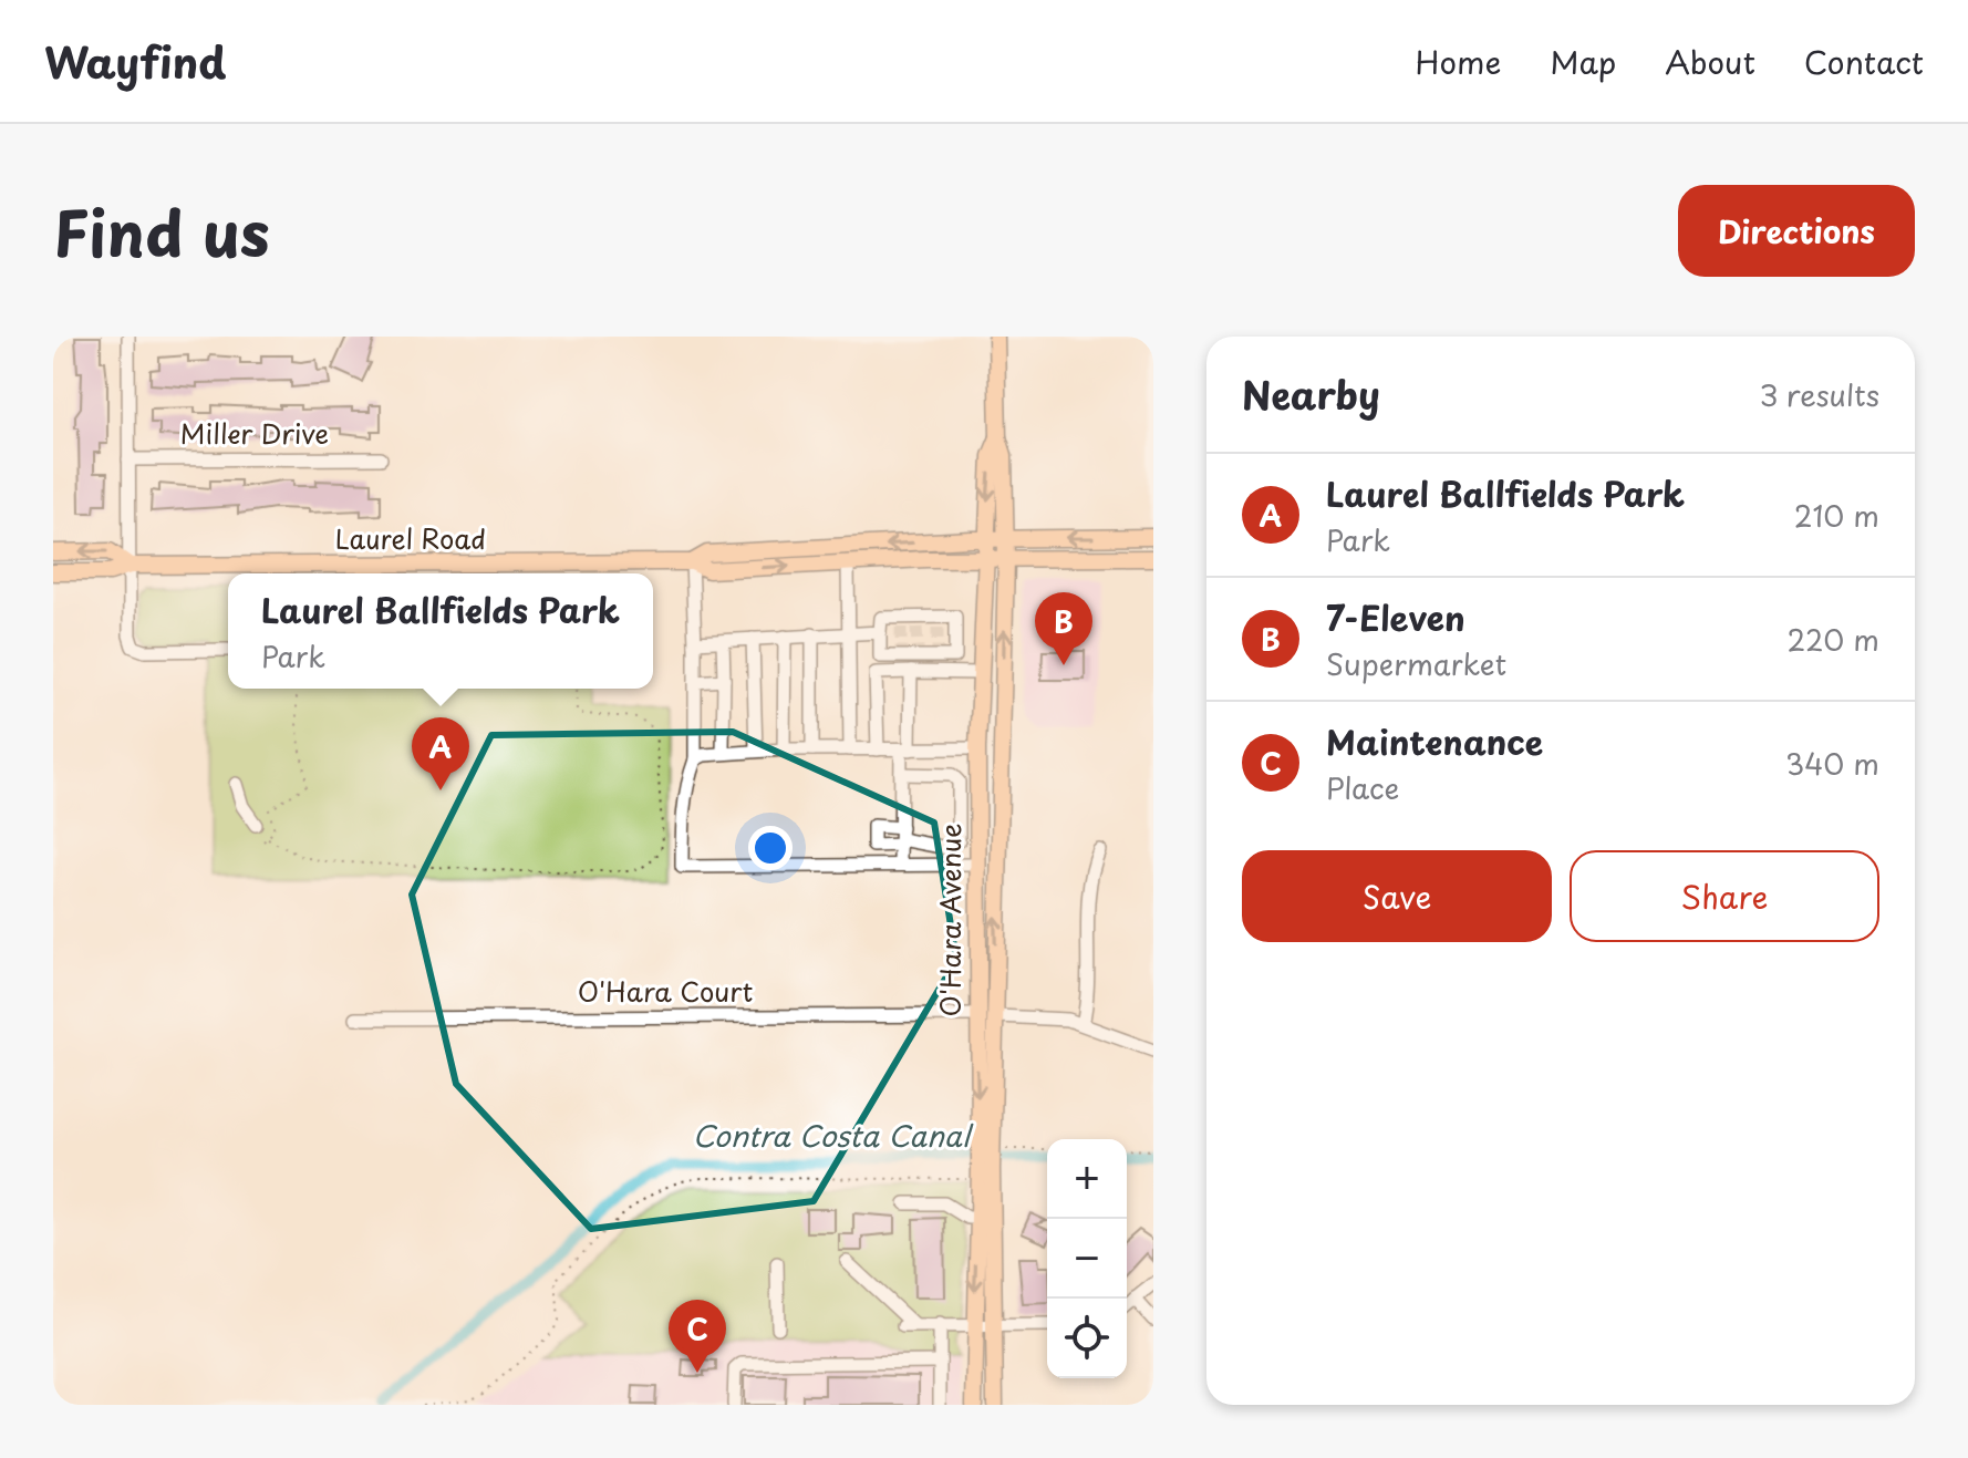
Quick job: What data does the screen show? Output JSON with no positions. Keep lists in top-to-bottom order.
{
  "streets": {
    "main road": ["Laurel Road", "O'Hara Avenue"],
    "street": ["Miller Drive", "O'Hara Court"]
  },
  "crossings": [
    ["Laurel Road", "O'Hara Avenue"],
    ["O'Hara Avenue", "O'Hara Court"]
  ],
  "water": ["Contra Costa Canal"],
  "page": {
    "header": "Wayfind",
    "nav": [
      "Home",
      "Map",
      "About",
      "Contact"
    ],
    "title": "Find us",
    "buttons": [
      "Directions",
      ["Save", "Share"]
    ],
    "heading": ["Nearby", "3 results"],
    "list": [
      {
        "mark": "A",
        "name": "Laurel Ballfields Park",
        "note": "Park",
        "value": "210 m"
      },
      {
        "mark": "B",
        "name": "7-Eleven",
        "note": "Supermarket",
        "value": "220 m"
      },
      {
        "mark": "C",
        "name": "Maintenance",
        "note": "Place",
        "value": "340 m"
      }
    ],
    "popup": ["Laurel Ballfields Park", "Park"],
    "pins": ["B", "A", "C"],
    "map_buttons": ["+", "−"]
  }
}
